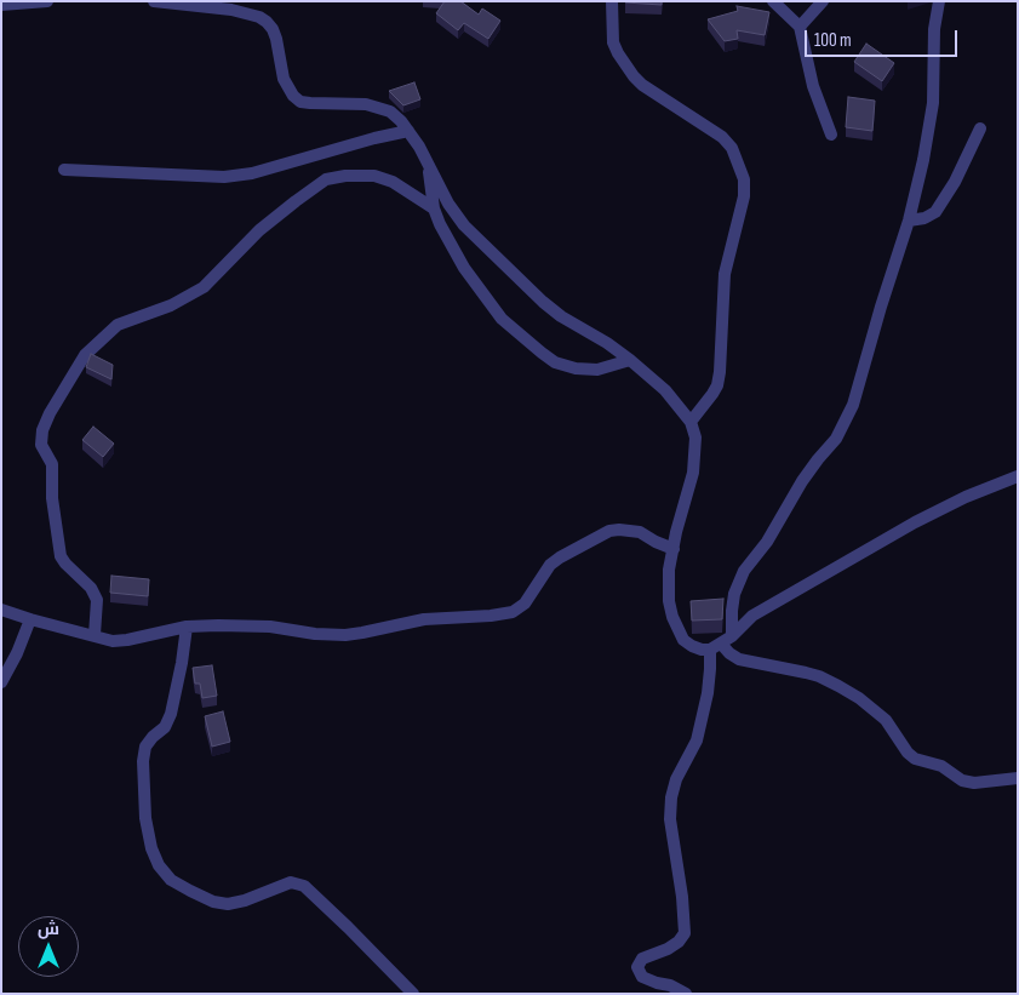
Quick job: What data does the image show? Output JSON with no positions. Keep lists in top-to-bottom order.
{
  "scale_bar": "100 m",
  "north": "top"
}
